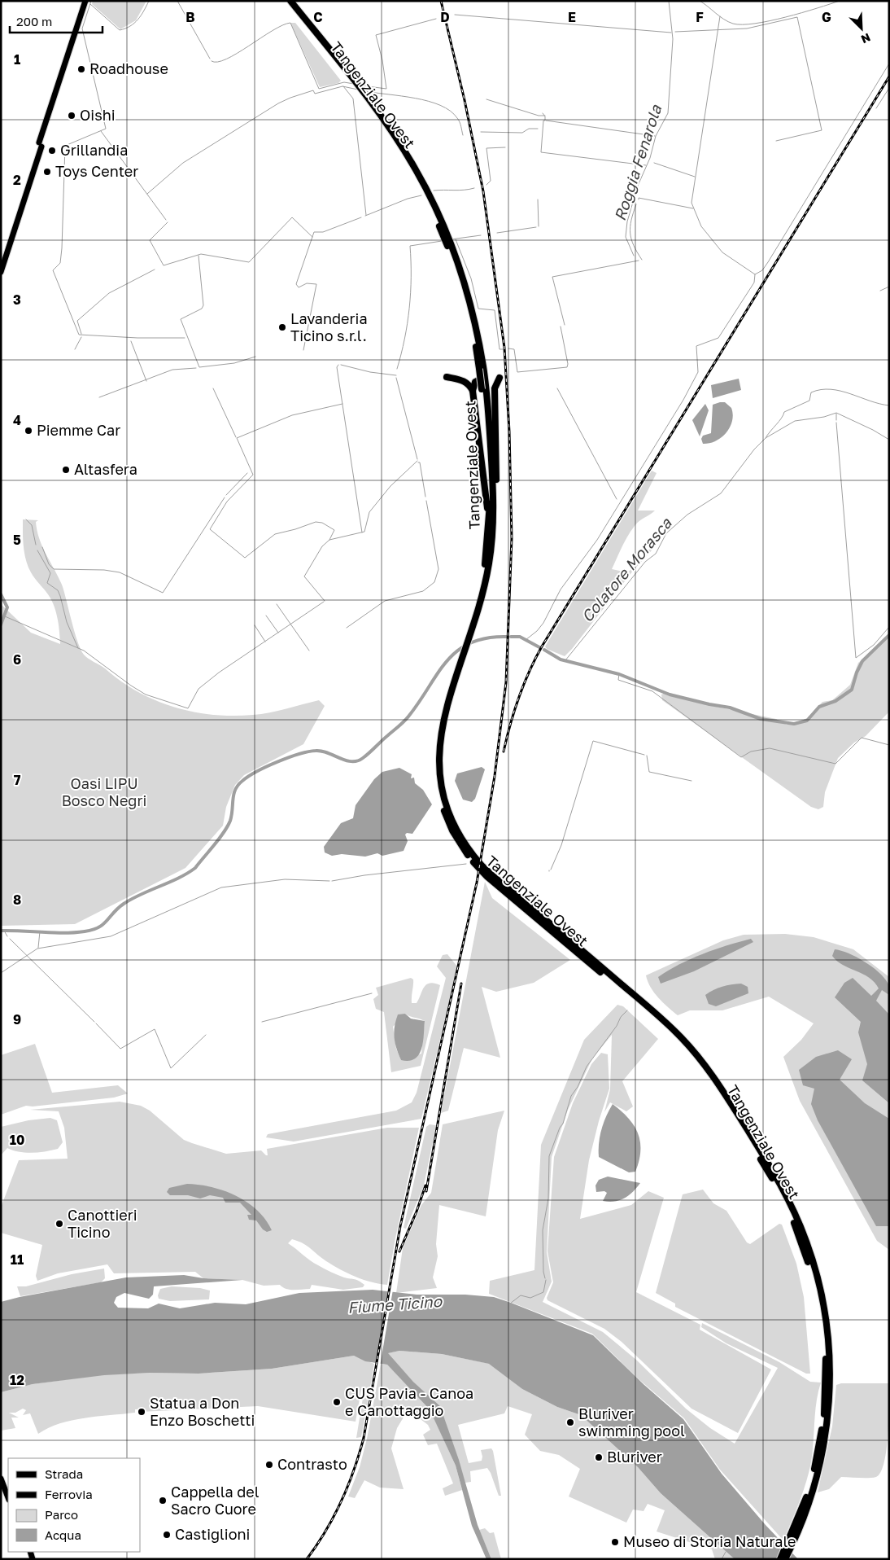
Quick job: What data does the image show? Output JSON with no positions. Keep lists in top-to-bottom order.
{
  "streets": {
    "highway": ["Tangenziale Ovest"]
  },
  "water": ["Roggia Fenarola", "Colatore Morasca", "Fiume Ticino"],
  "parks": ["Oasi LIPU Bosco Negri"],
  "places": [
    "Roadhouse",
    "Oishi",
    "Grillandia",
    "Toys Center",
    "Lavanderia Ticino s.r.l.",
    "Piemme Car",
    "Altasfera",
    "Canottieri Ticino",
    "CUS Pavia - Canoa e Canottaggio",
    "Statua a Don Enzo Boschetti",
    "Bluriver swimming pool",
    "Bluriver",
    "Contrasto",
    "Cappella del Sacro Cuore",
    "Castiglioni",
    "Museo di Storia Naturale"
  ],
  "legend": [
    "Strada",
    "Ferrovia",
    "Parco",
    "Acqua"
  ],
  "scale_bar": "200 m",
  "north": "bottom right",
  "grid": {
    "columns": [
      "B",
      "C",
      "D",
      "E",
      "F",
      "G"
    ],
    "rows": [
      "1",
      "2",
      "3",
      "4",
      "5",
      "6",
      "7",
      "8",
      "9",
      "10",
      "11",
      "12"
    ]
  }
}
